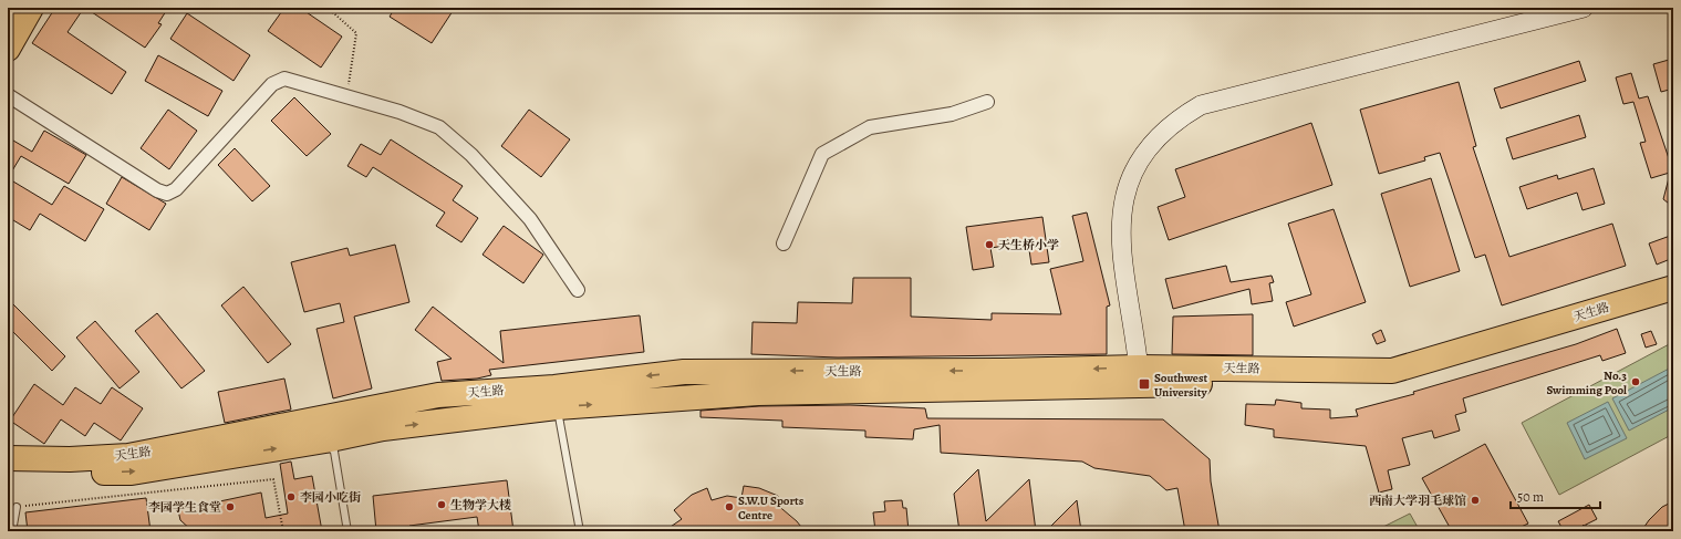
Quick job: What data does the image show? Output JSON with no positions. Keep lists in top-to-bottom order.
{
  "streets": {
    "highway": ["天生路"]
  },
  "places": {
    "other": [
      "天生桥小学",
      "No.3 Swimming Pool",
      "李园小吃街",
      "西南大学羽毛球馆",
      "生物学大楼",
      "李园学生食堂",
      "S.W.U Sports Centre"
    ],
    "transit": ["Southwest University"]
  },
  "scale_bar": "50 m"
}
